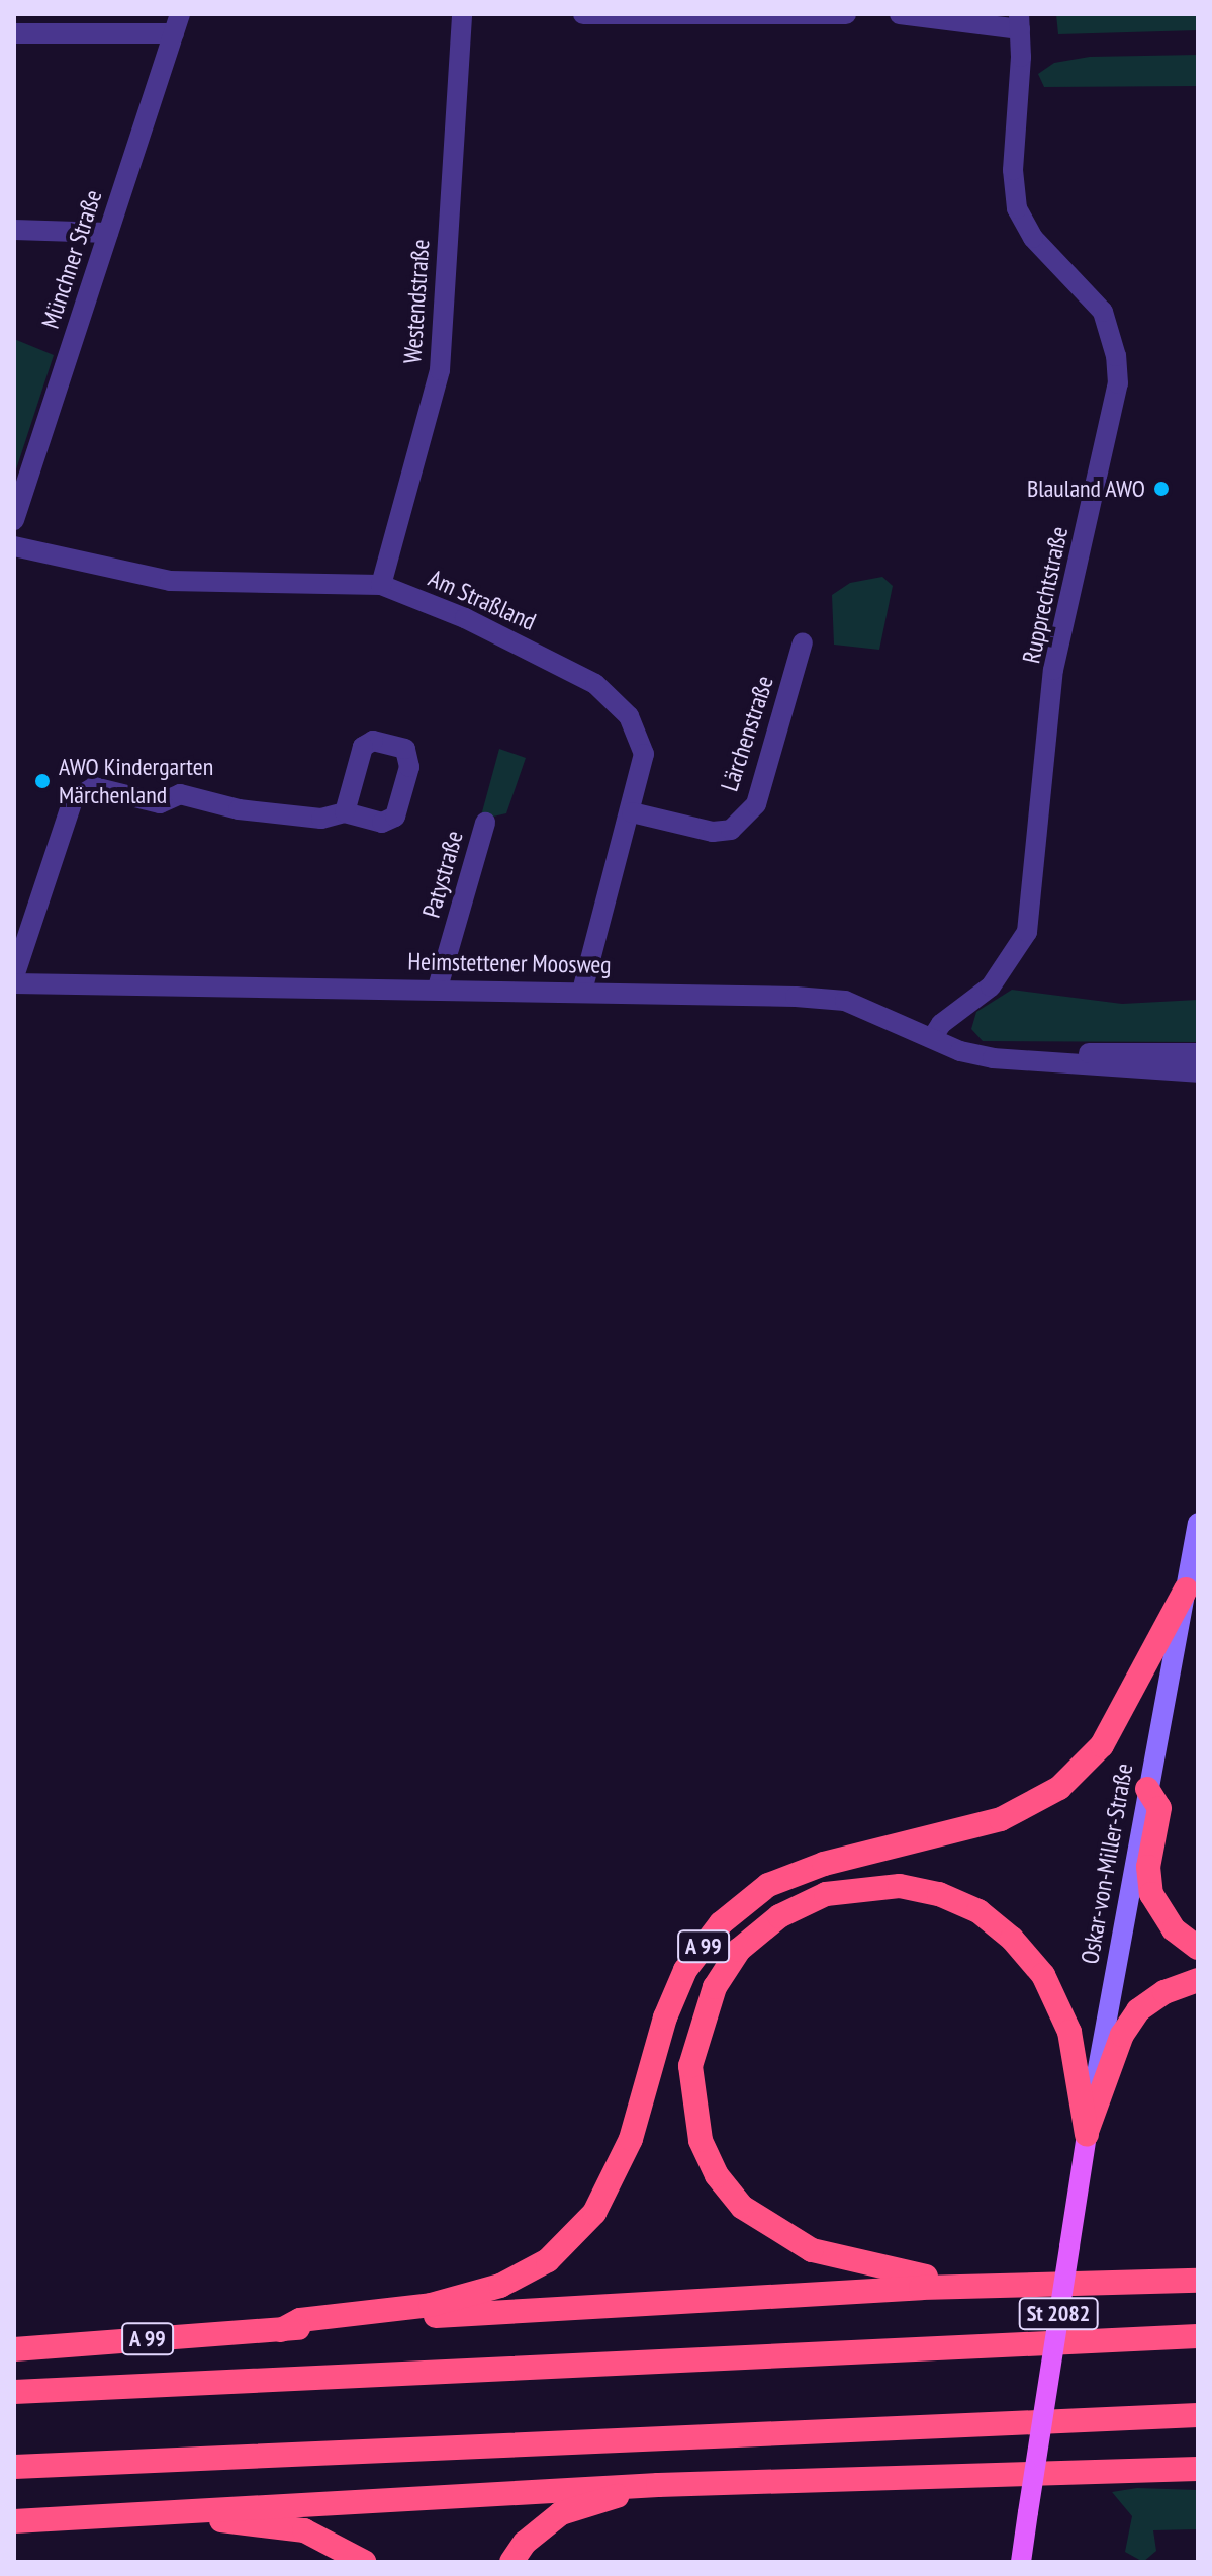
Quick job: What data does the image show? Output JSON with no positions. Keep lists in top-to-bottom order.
{
  "streets": {
    "highway": ["A 99"],
    "main road": ["Oskar-von-Miller-Straße", "St 2082"],
    "street": [
      "Münchner Straße",
      "Westendstraße",
      "Rupprechtstraße",
      "Am Straßland",
      "Lärchenstraße",
      "Patystraße",
      "Heimstettener Moosweg"
    ]
  },
  "crossings": [
    ["Westendstraße", "Am Straßland"],
    ["Rupprechtstraße", "Heimstettener Moosweg"],
    ["Am Straßland", "Lärchenstraße"],
    ["Am Straßland", "Heimstettener Moosweg"],
    ["Patystraße", "Heimstettener Moosweg"],
    ["Oskar-von-Miller-Straße", "A 99"]
  ],
  "places": ["Blauland AWO", "AWO Kindergarten Märchenland"]
}
